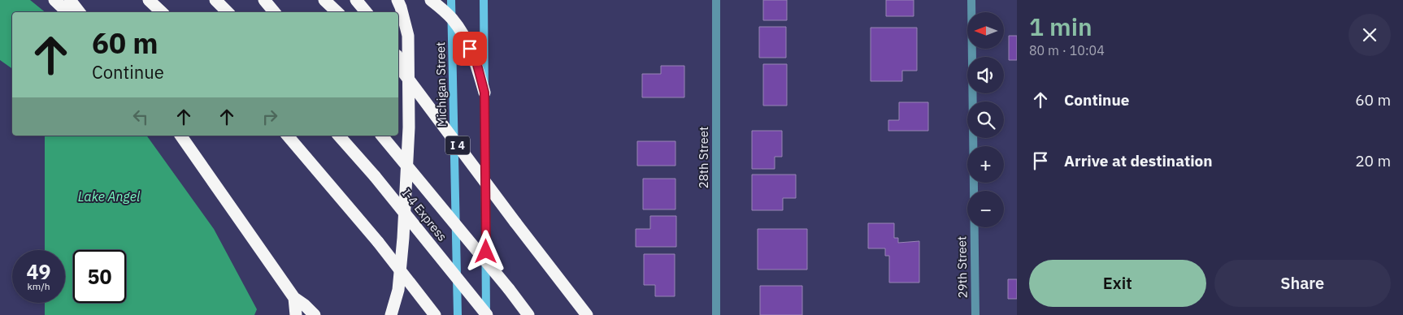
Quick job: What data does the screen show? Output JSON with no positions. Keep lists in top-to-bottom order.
{
  "streets": {
    "highway": ["I 4", "I-4 Express"],
    "main road": ["Michigan Street"],
    "street": ["28th Street", "29th Street"]
  },
  "water": ["Lake Angel"],
  "north": "left",
  "page": {
    "heading": ["1 min", "80 m · 10:04"],
    "map_buttons": ["+", "−"],
    "turn": ["60 m", "Continue"],
    "list": [
      {
        "name": "Continue",
        "value": "60 m"
      },
      {
        "name": "Arrive at destination",
        "value": "20 m"
      }
    ],
    "speed": "49 km/h",
    "limit": "50",
    "buttons": ["Exit", "Share"]
  }
}
